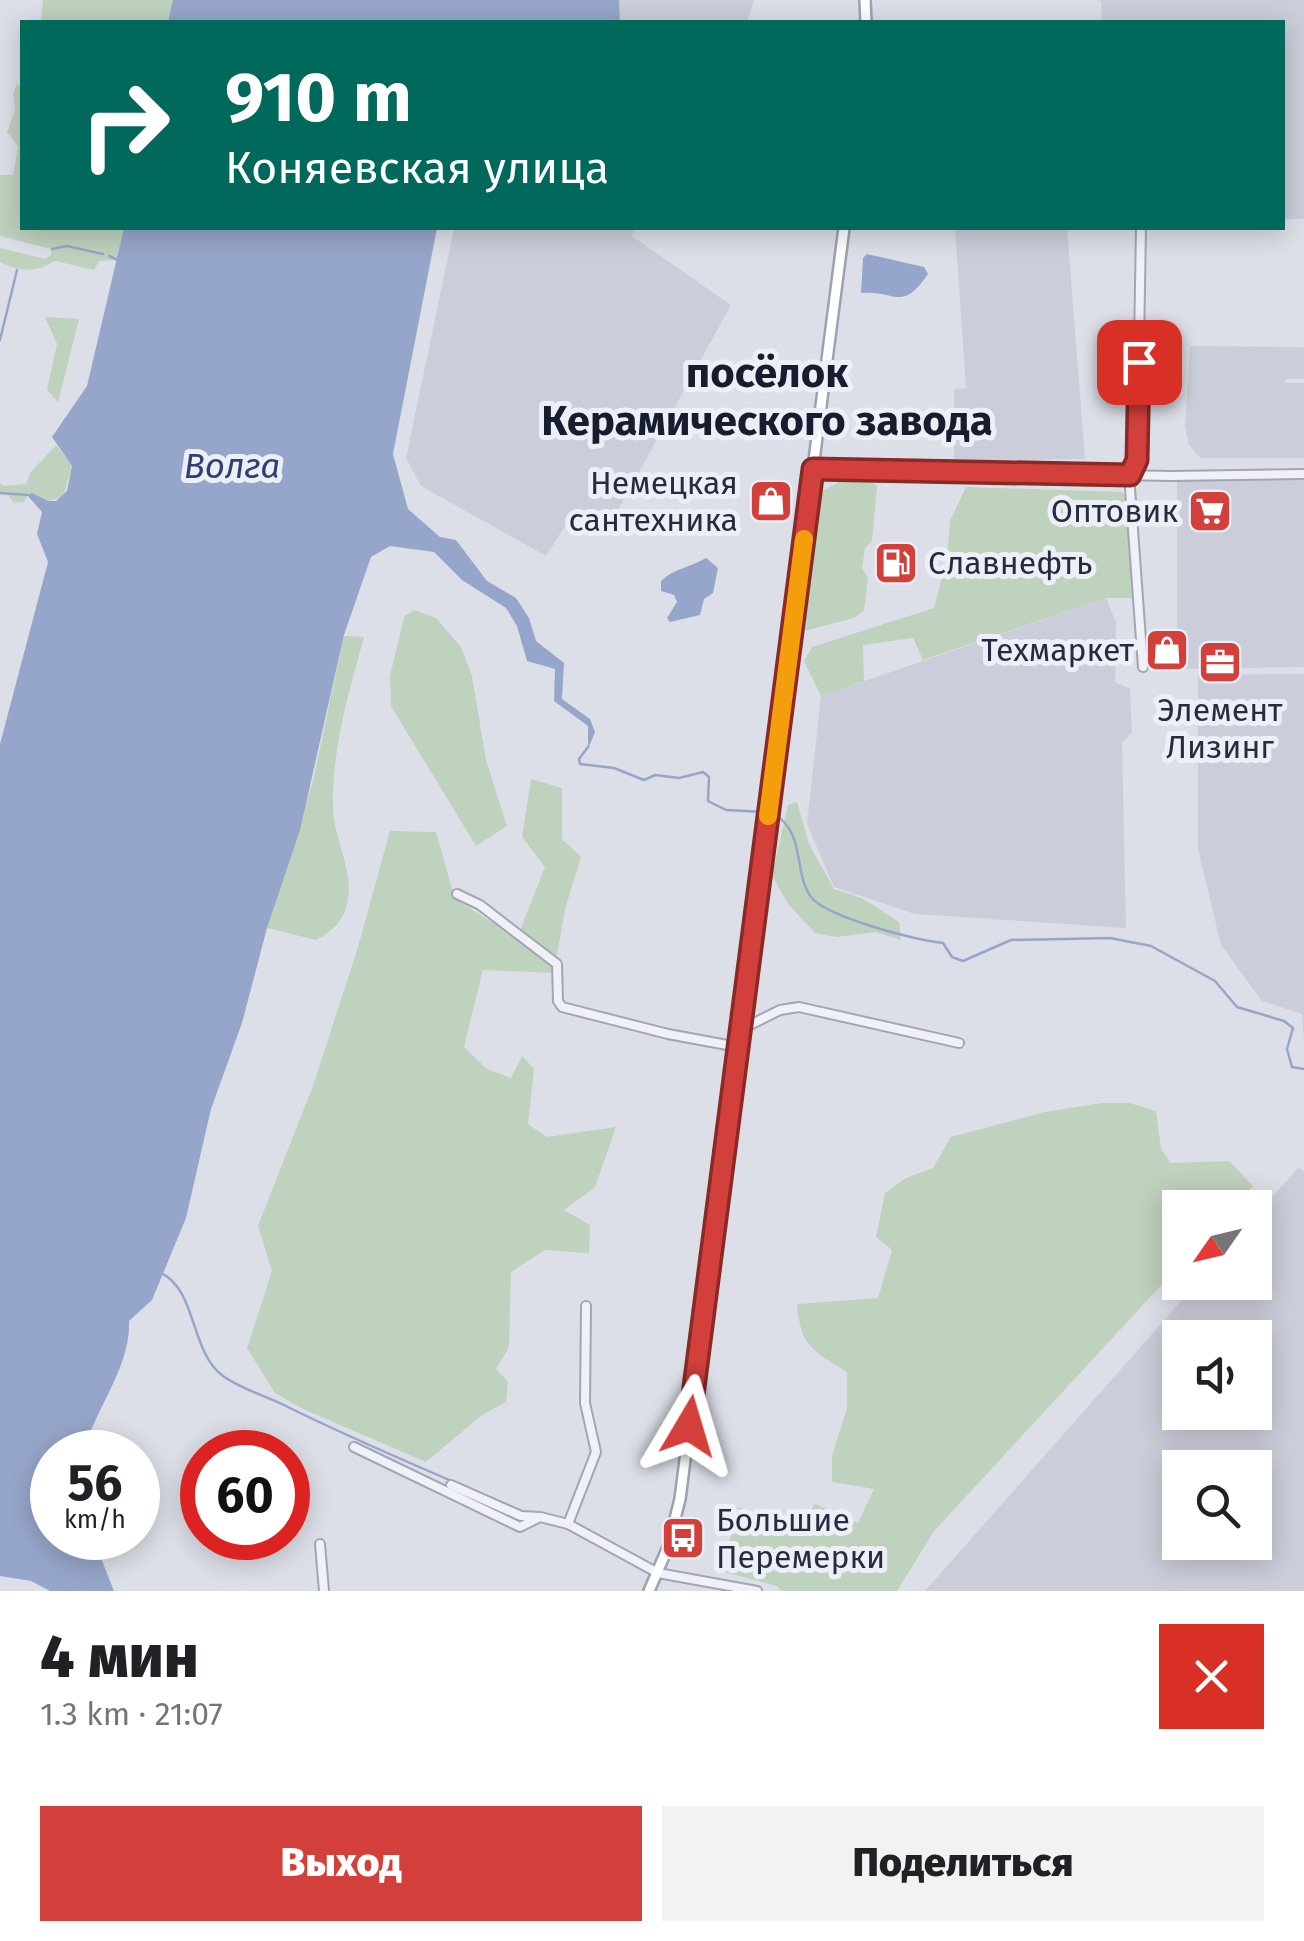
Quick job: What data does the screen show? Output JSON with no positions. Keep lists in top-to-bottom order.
{
  "districts": ["посёлок Керамического завода"],
  "water": ["Волга"],
  "places": {
    "shop": ["Немецкая сантехника", "Техмаркет"],
    "supermarket": ["Оптовик"],
    "fuel station": ["Славнефть"],
    "office": ["Элемент Лизинг"],
    "bus stop": ["Большие Перемерки"]
  },
  "north": "bottom left",
  "page": {
    "turn": ["910 m", "Коняевская улица"],
    "speed": "56 km/h",
    "limit": "60",
    "heading": ["4 мин", "1.3 km · 21:07"],
    "buttons": ["Выход", "Поделиться"]
  }
}
